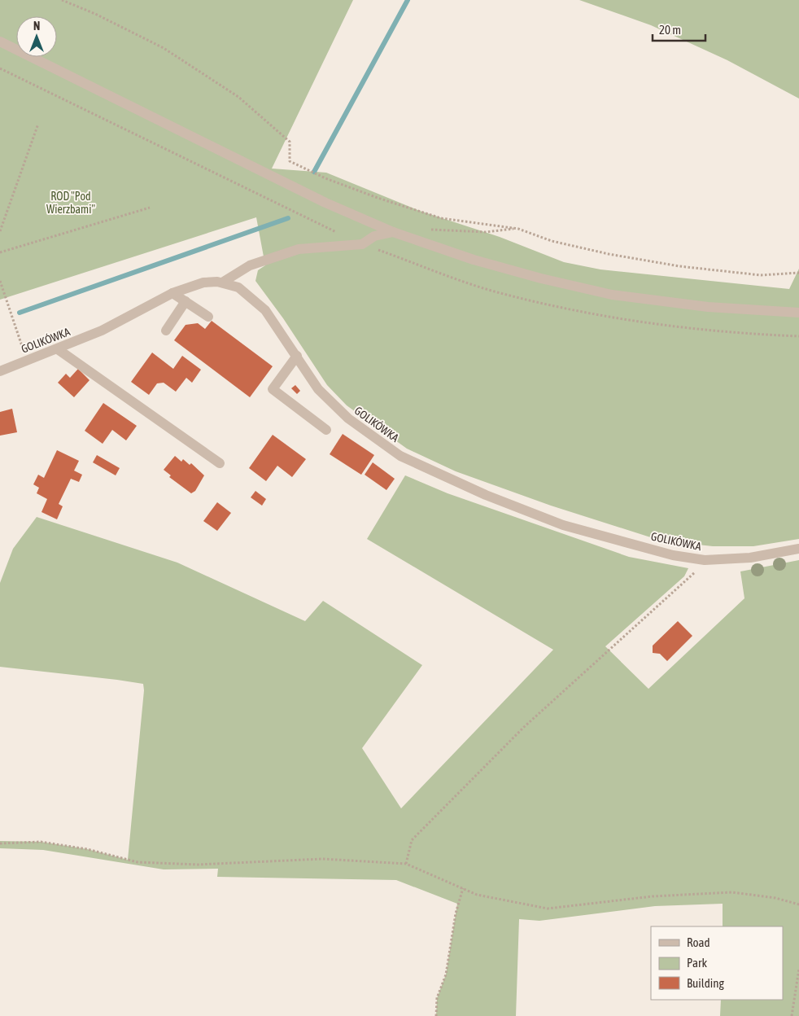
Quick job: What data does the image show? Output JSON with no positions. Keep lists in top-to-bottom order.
{
  "streets": {
    "street": ["GOLIKÓWKA"]
  },
  "parks": ["ROD \"Pod Wierzbami\""],
  "legend": ["Road", "Park", "Building"],
  "scale_bar": "20 m",
  "north": "top"
}
